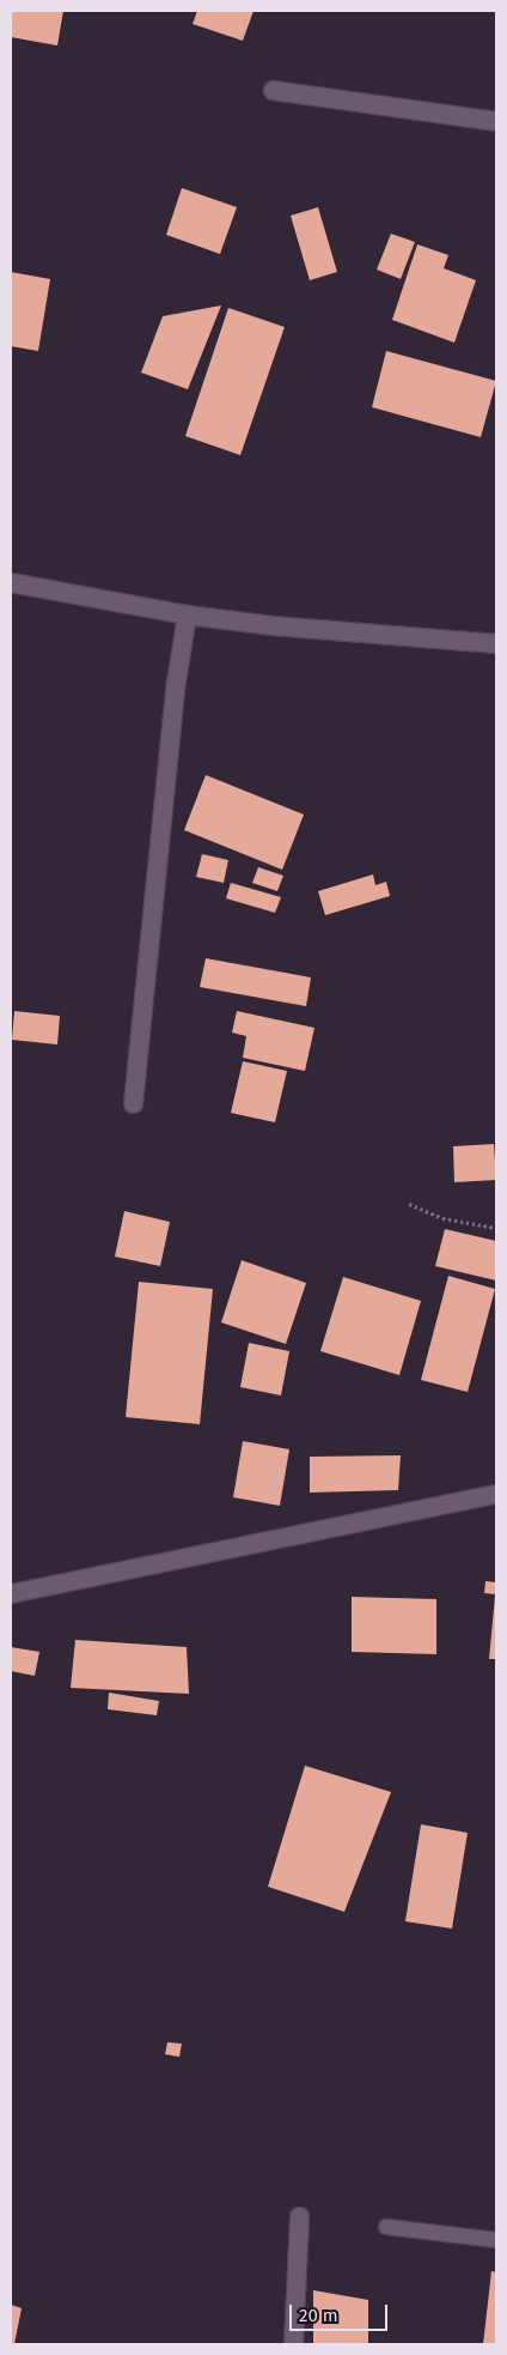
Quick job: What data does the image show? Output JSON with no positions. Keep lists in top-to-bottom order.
{
  "scale_bar": "20 m"
}
